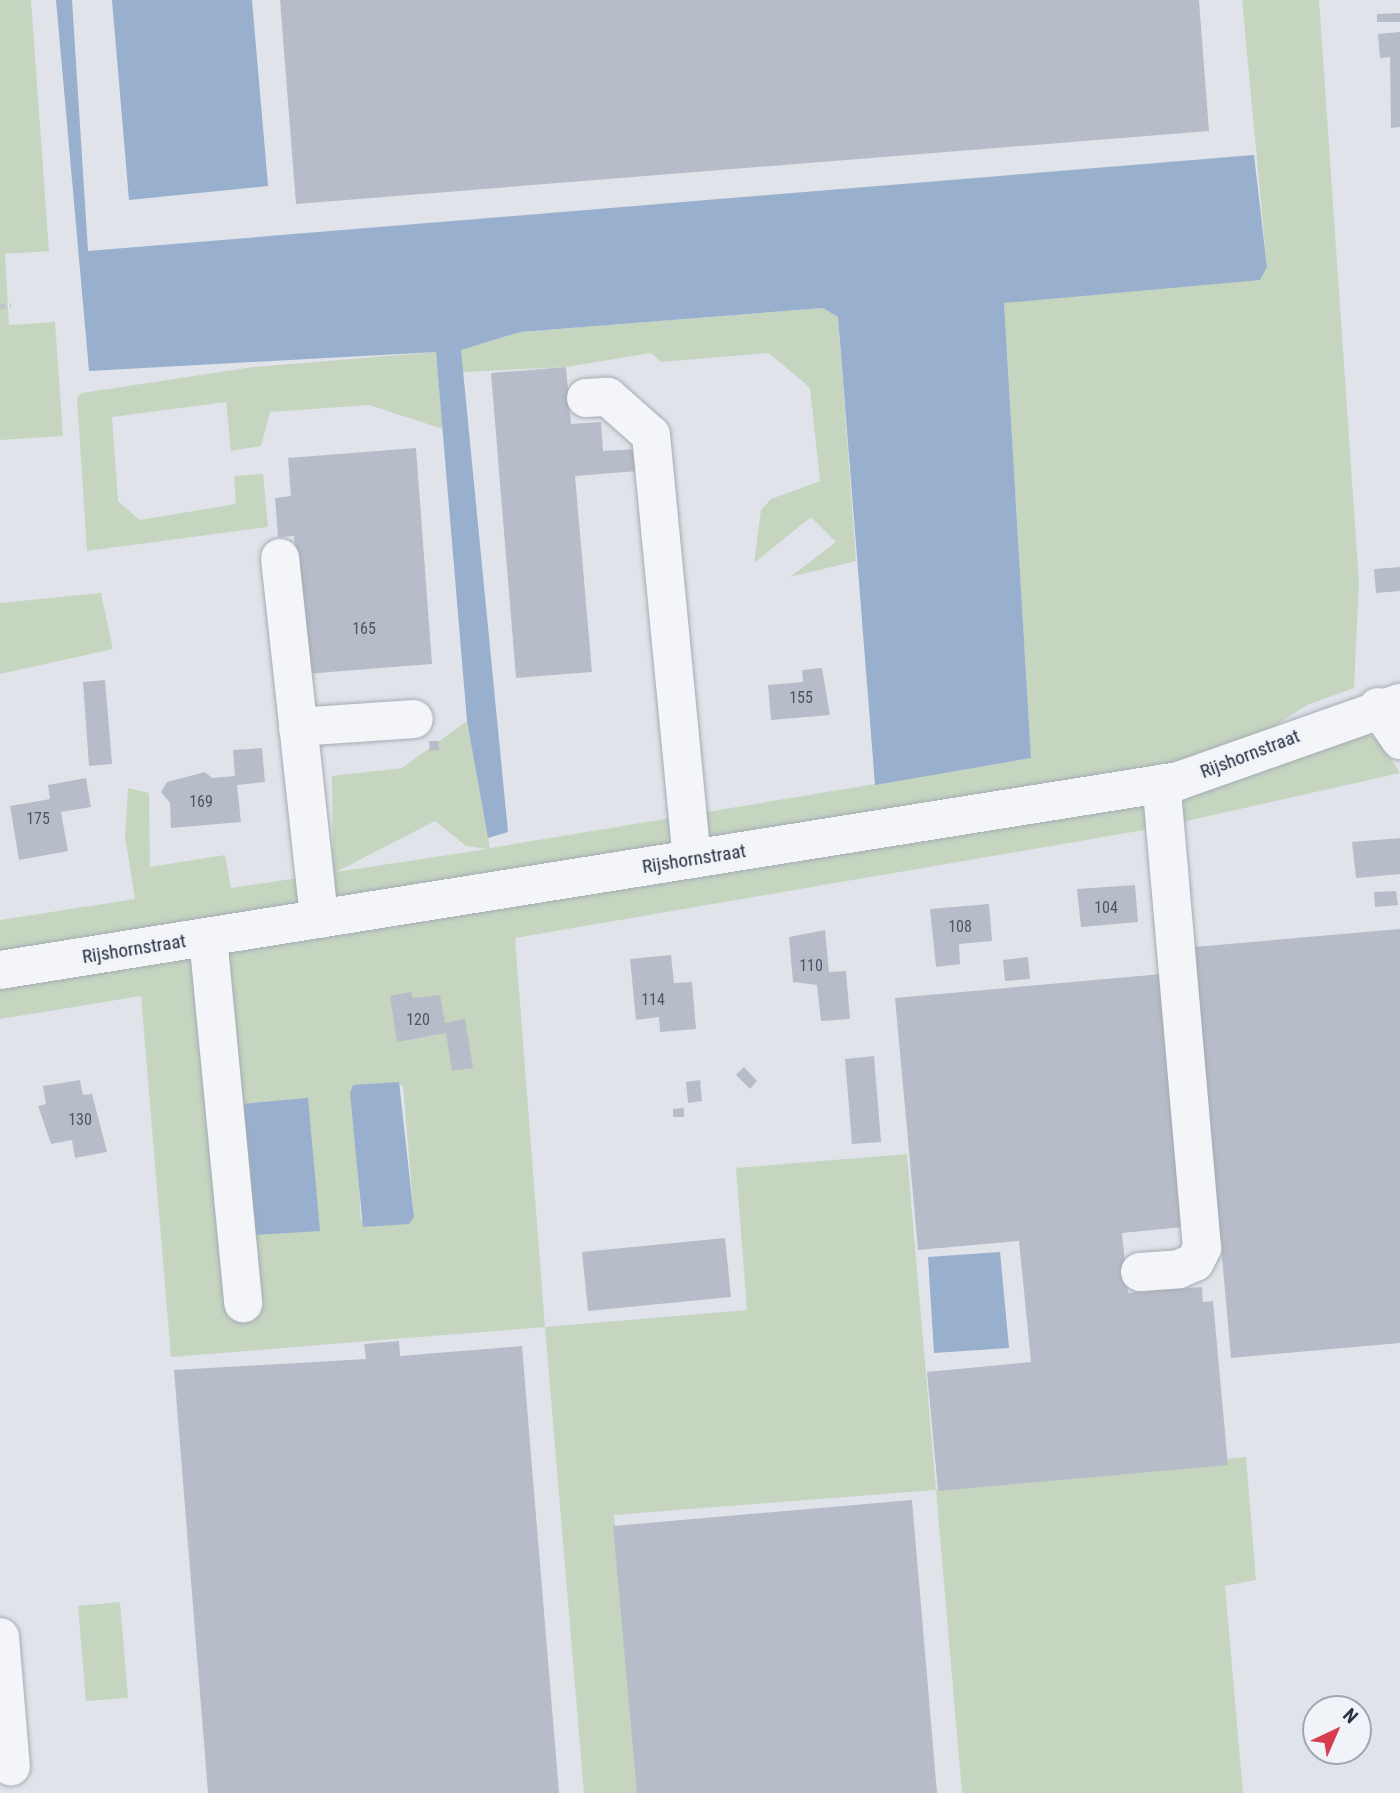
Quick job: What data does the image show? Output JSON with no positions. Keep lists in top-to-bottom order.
{
  "streets": {
    "street": ["Rijshornstraat"]
  },
  "house_numbers": [
    "165",
    "155",
    "169",
    "175",
    "104",
    "108",
    "110",
    "114",
    "120",
    "130"
  ],
  "north": "top right"
}
